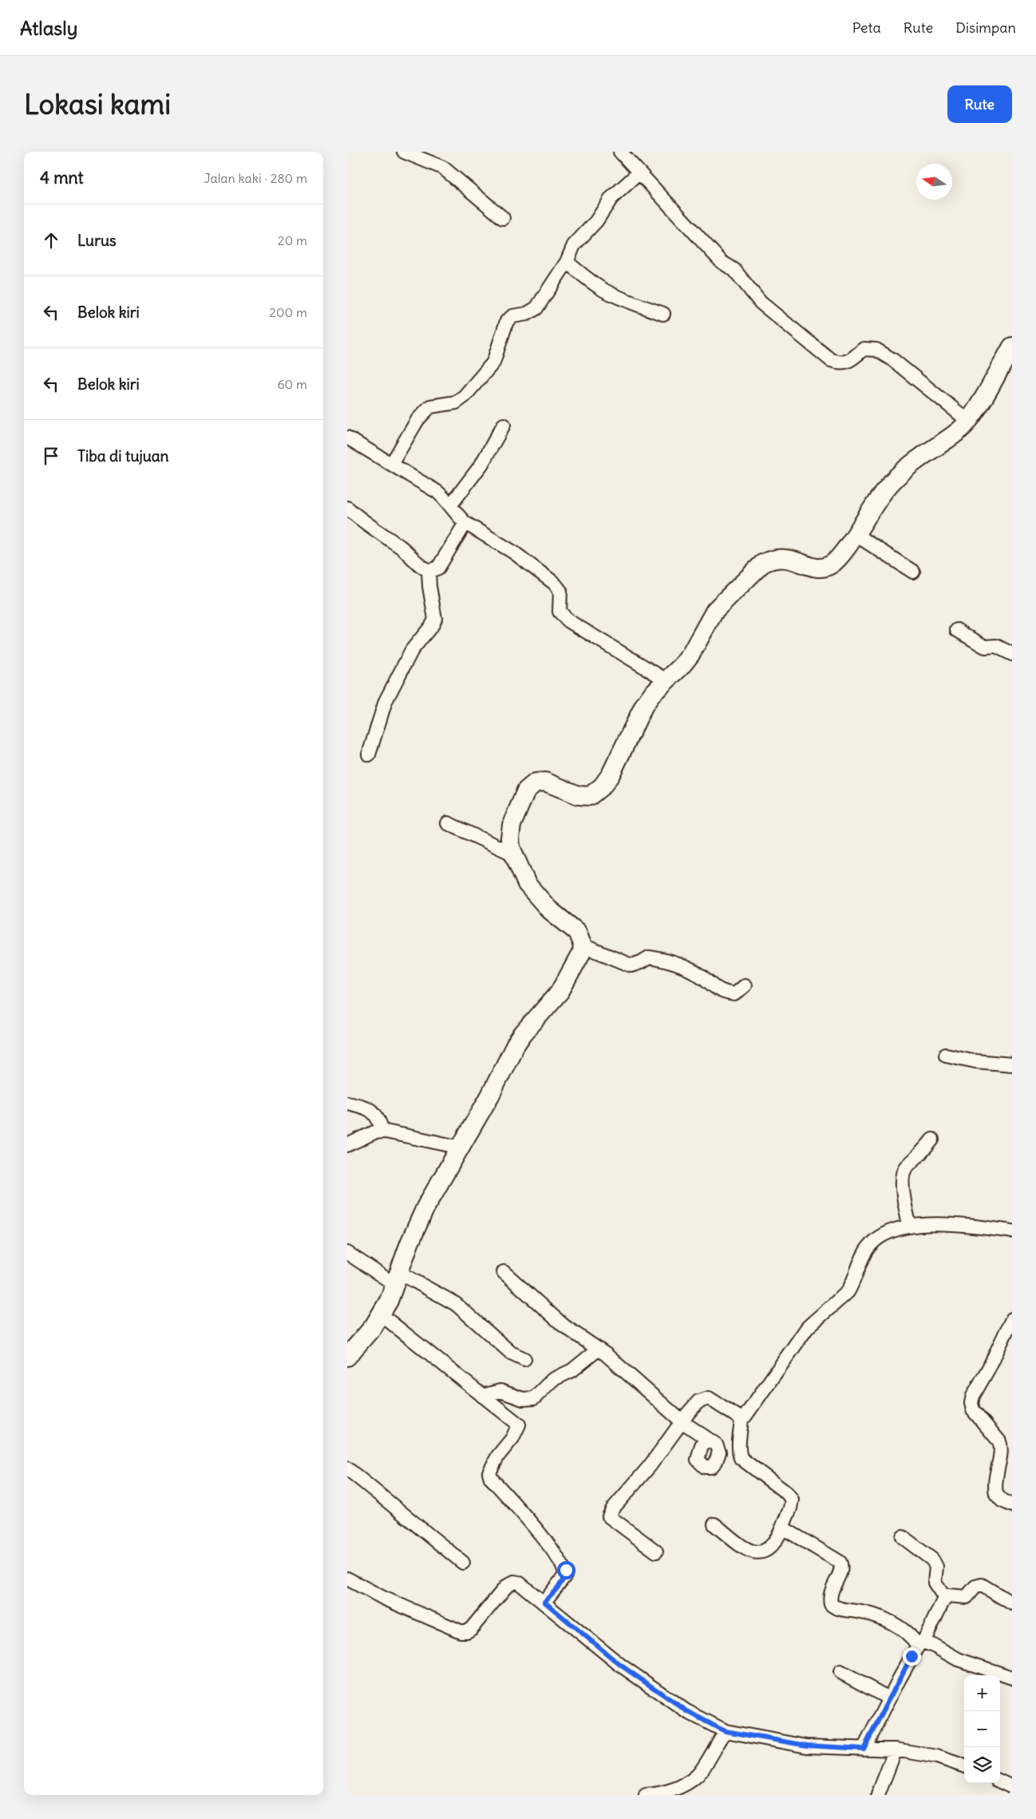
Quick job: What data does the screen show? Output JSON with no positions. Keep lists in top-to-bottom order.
{
  "north": "left",
  "page": {
    "header": "Atlasly",
    "nav": ["Peta", "Rute", "Disimpan"],
    "buttons": "Rute",
    "title": "Lokasi kami",
    "heading": ["4 mnt", "Jalan kaki · 280 m"],
    "list": [
      ["Lurus", "20 m"],
      ["Belok kiri", "200 m"],
      ["Belok kiri", "60 m"],
      "Tiba di tujuan"
    ],
    "map_buttons": ["+", "−"]
  }
}
